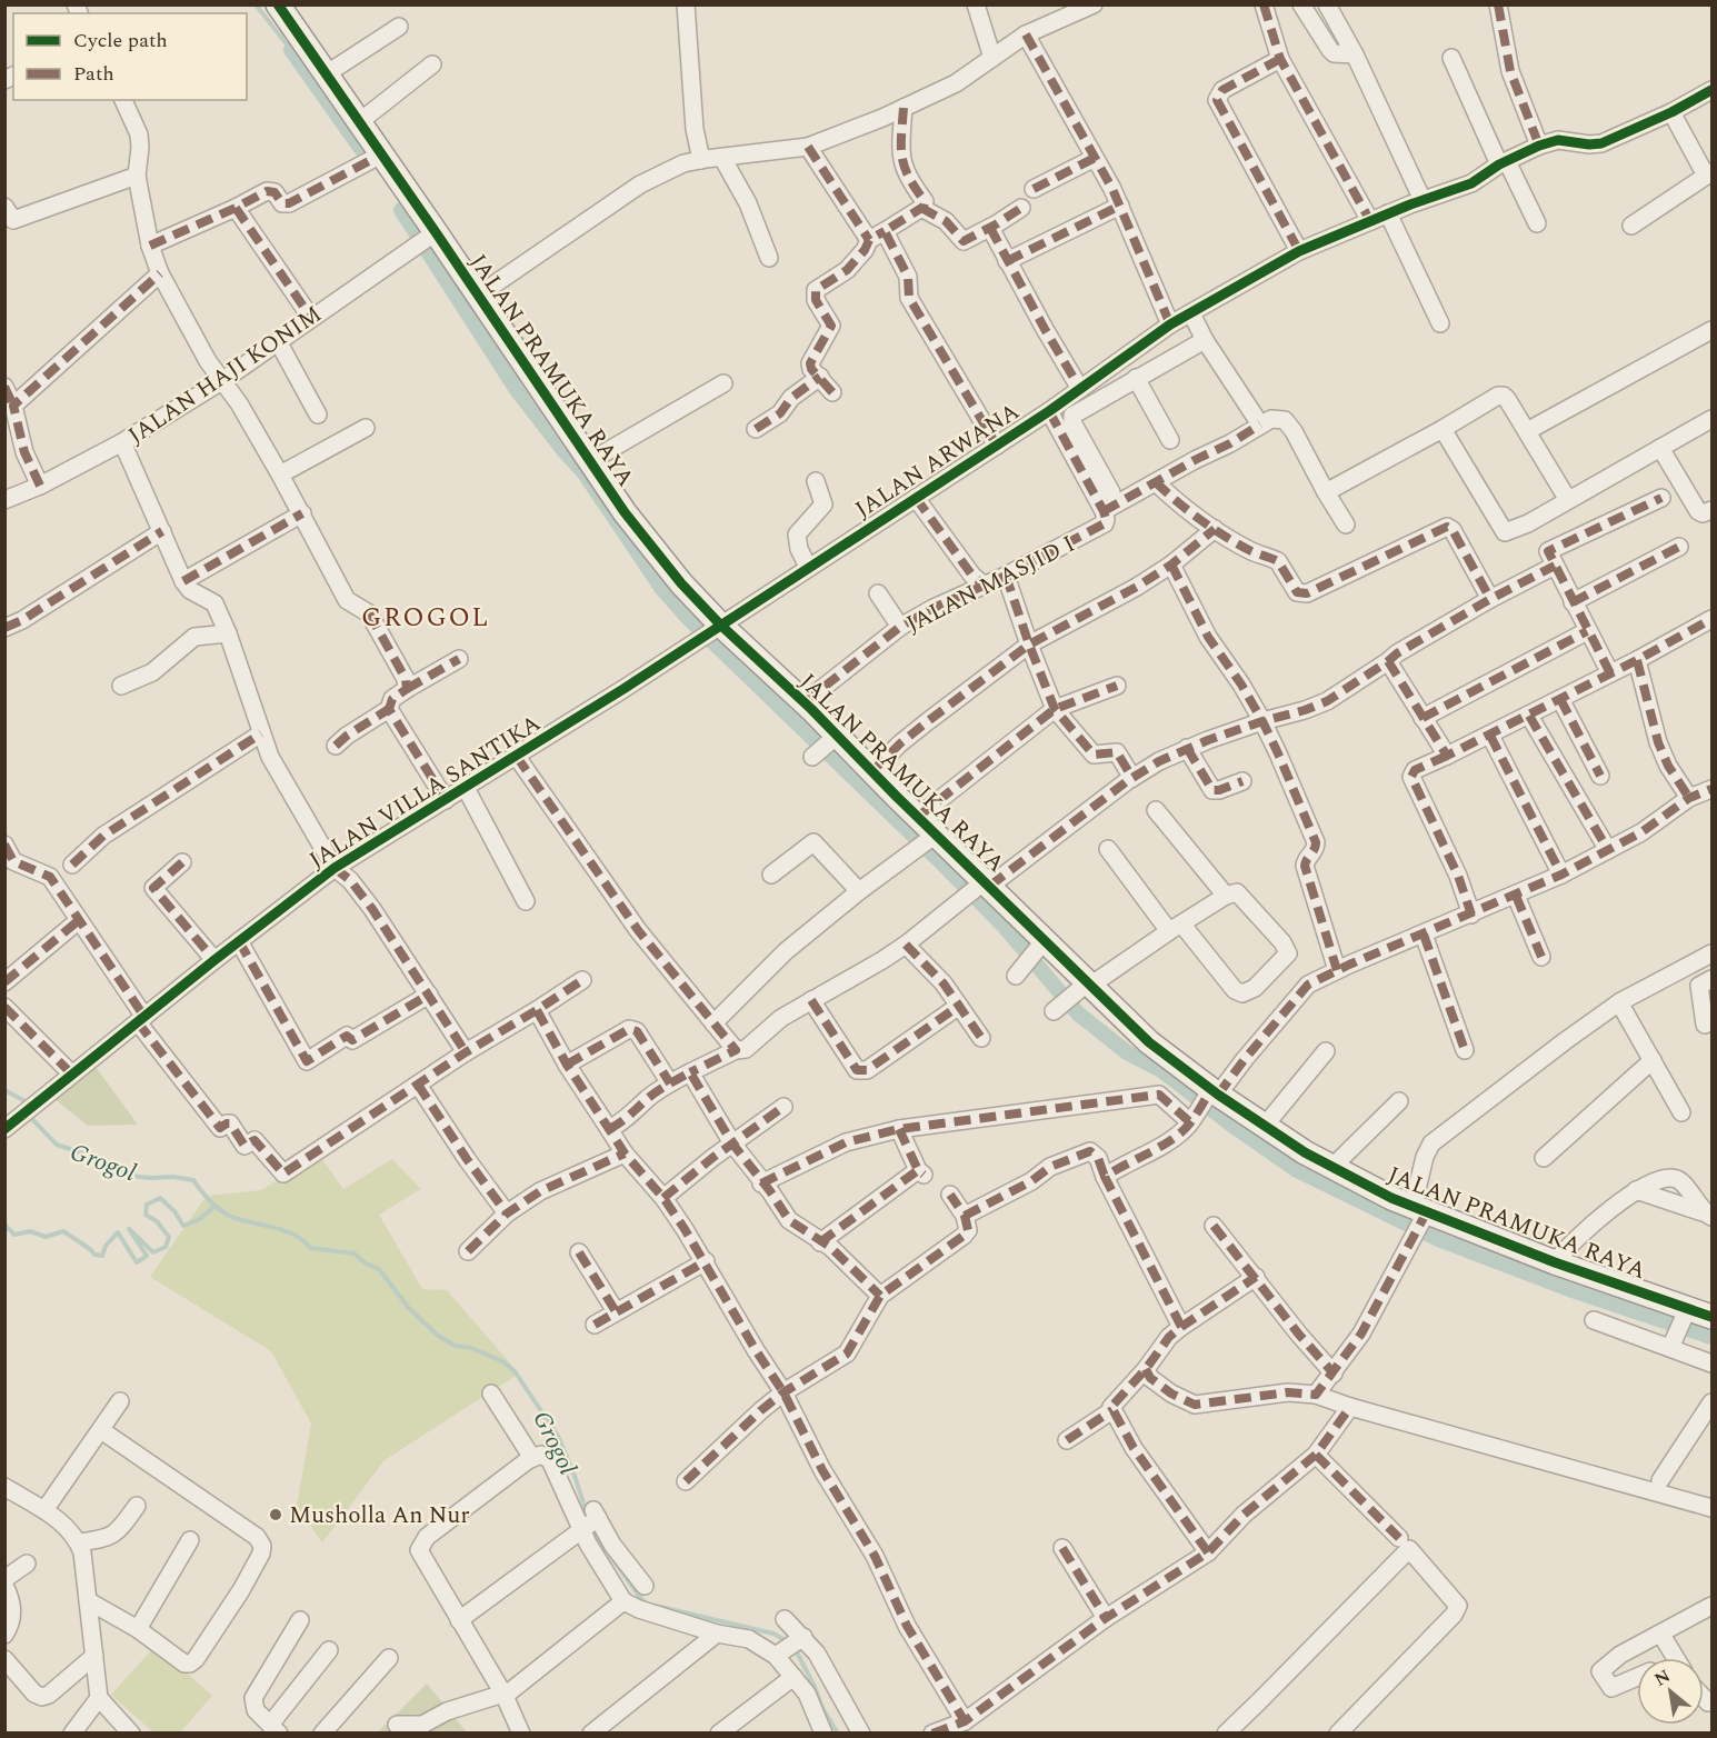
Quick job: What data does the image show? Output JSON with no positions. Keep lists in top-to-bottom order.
{
  "streets": {
    "street": [
      "JALAN PRAMUKA RAYA",
      "JALAN HAJI KONIM",
      "JALAN ARWANA",
      "JALAN MASJID I",
      "JALAN VILLA SANTIKA"
    ]
  },
  "crossings": [
    ["JALAN PRAMUKA RAYA", "JALAN HAJI KONIM"],
    ["JALAN PRAMUKA RAYA", "JALAN ARWANA"],
    ["JALAN PRAMUKA RAYA", "JALAN MASJID I"],
    ["JALAN PRAMUKA RAYA", "JALAN VILLA SANTIKA"],
    ["JALAN ARWANA", "JALAN VILLA SANTIKA"]
  ],
  "districts": ["GROGOL"],
  "water": ["Grogol"],
  "places": ["Musholla An Nur"],
  "legend": ["Cycle path", "Path"],
  "north": "top left"
}
